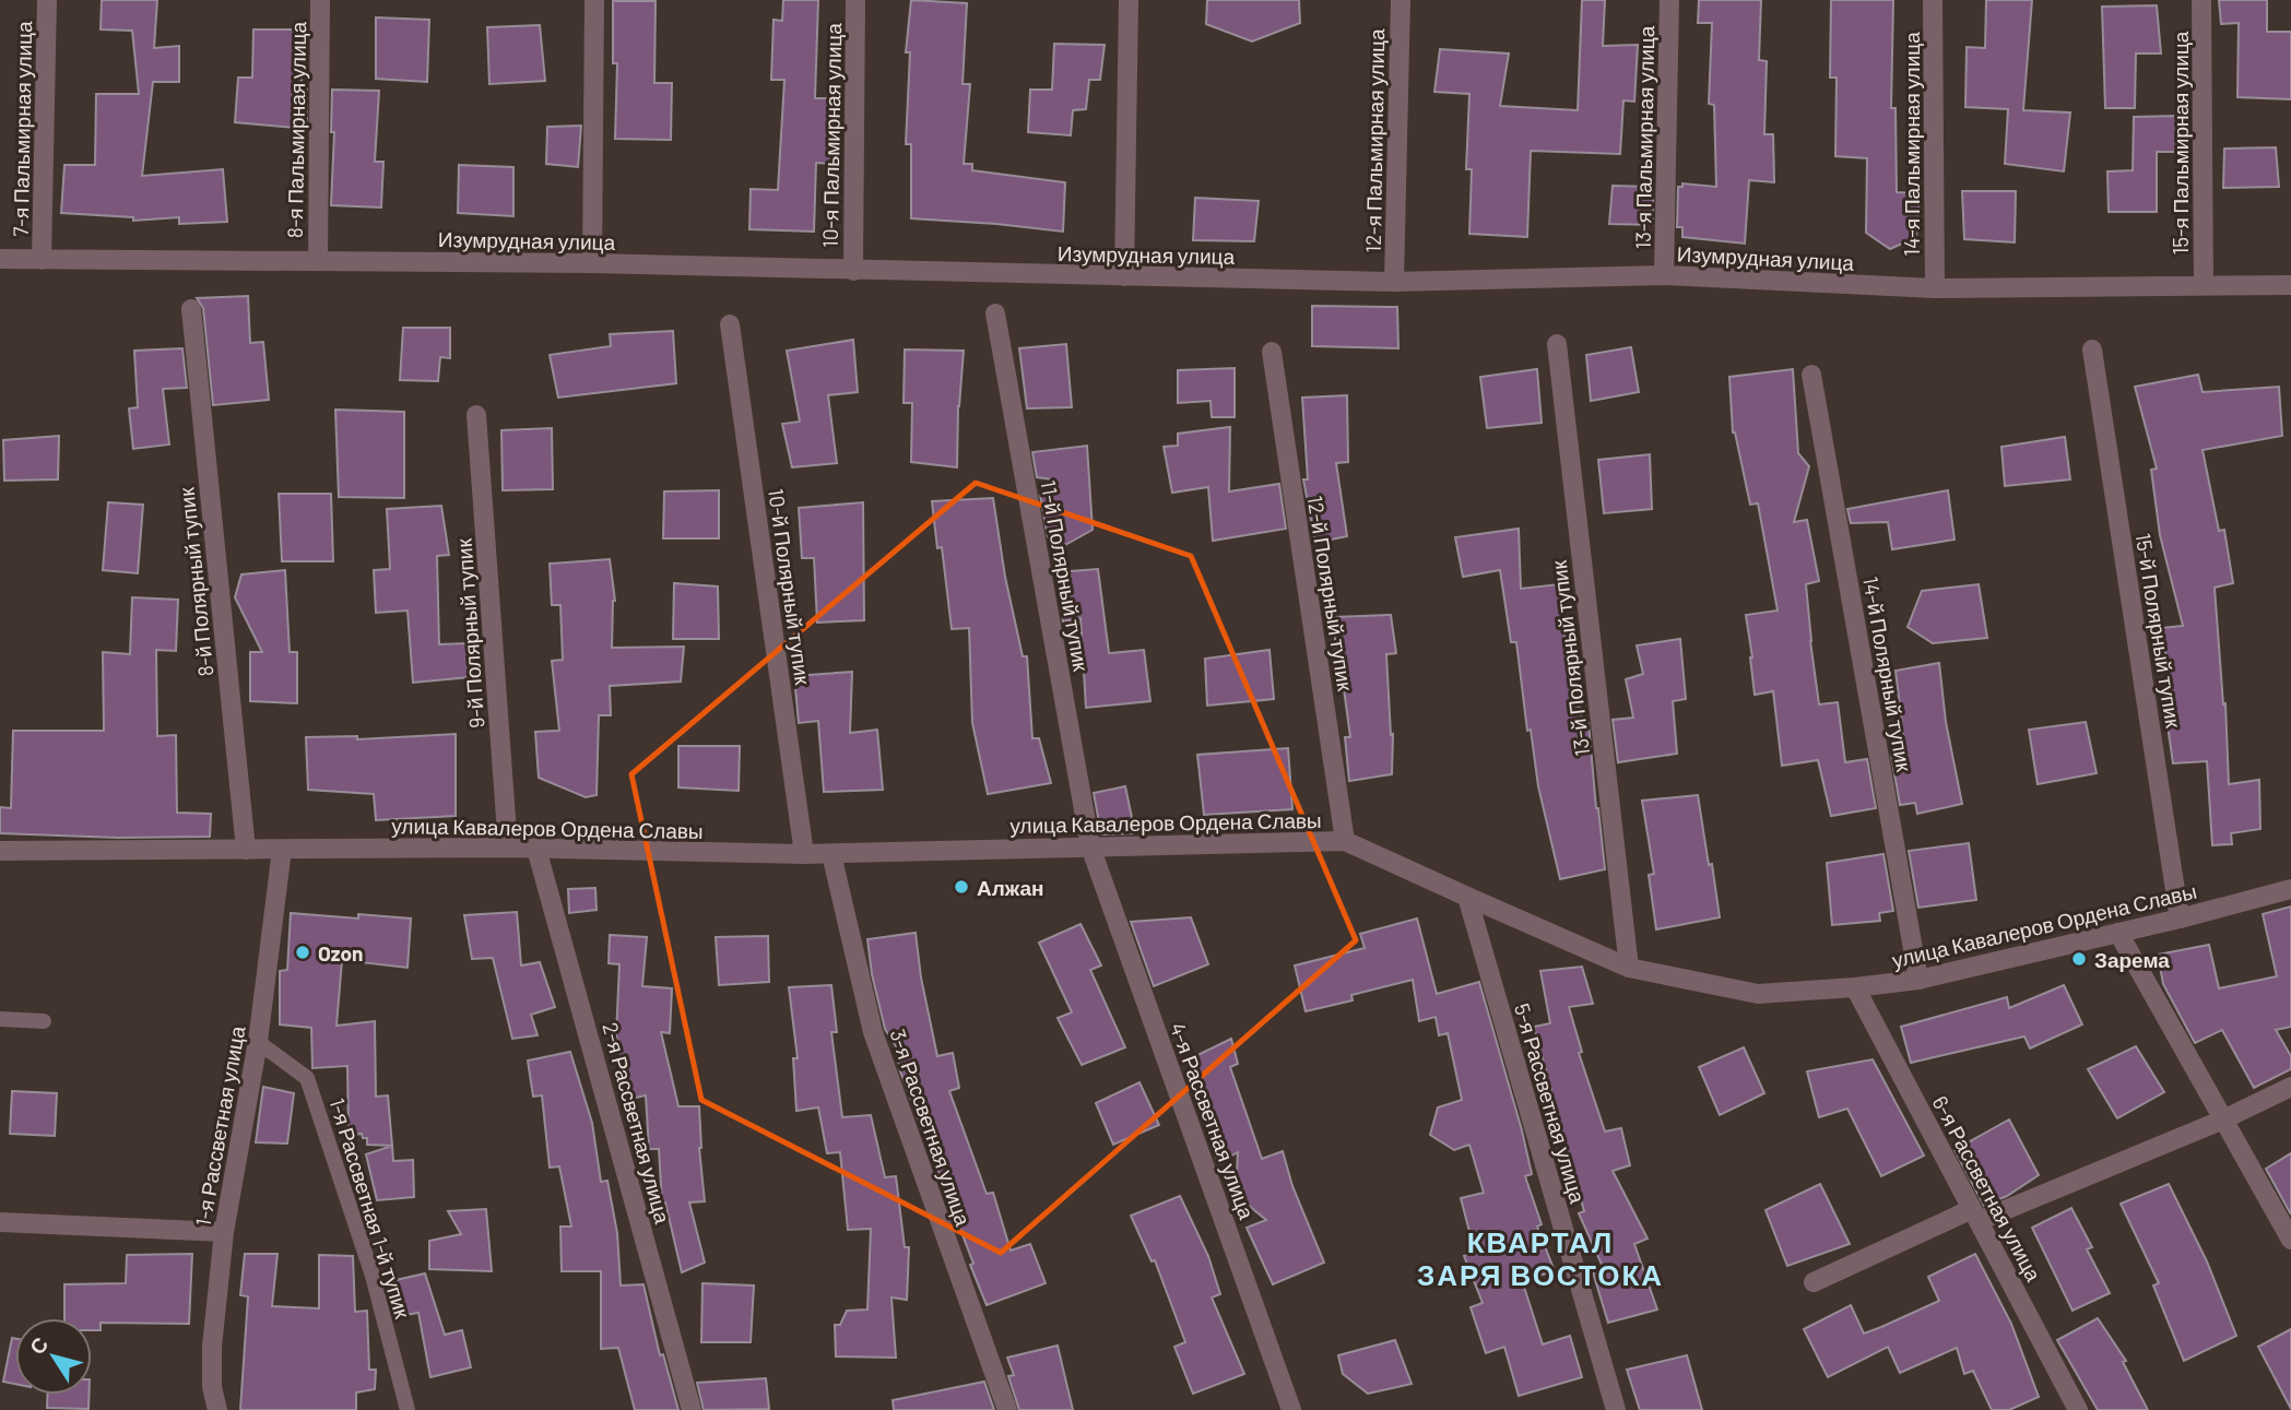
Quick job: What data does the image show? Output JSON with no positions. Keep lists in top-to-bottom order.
{
  "streets": {
    "street": [
      "7-я Пальмирная улица",
      "8-я Пальмирная улица",
      "10-я Пальмирная улица",
      "13-я Пальмирная улица",
      "12-я Пальмирная улица",
      "15-я Пальмирная улица",
      "14-я Пальмирная улица",
      "Изумрудная улица",
      "11-й Полярный тупик",
      "8-й Полярный тупик",
      "10-й Полярный тупик",
      "12-й Полярный тупик",
      "15-й Полярный тупик",
      "9-й Полярный тупик",
      "13-й Полярный тупик",
      "14-й Полярный тупик",
      "улица Кавалеров Ордена Славы",
      "5-я Рассветная улица",
      "4-я Рассветная улица",
      "2-я Рассветная улица",
      "1-я Рассветная улица",
      "3-я Рассветная улица",
      "6-я Рассветная улица"
    ],
    "lane": ["1-я Рассветная 1-й тупик"]
  },
  "crossings": [
    ["7-я Пальмирная улица", "Изумрудная улица"],
    ["8-я Пальмирная улица", "Изумрудная улица"],
    ["10-я Пальмирная улица", "Изумрудная улица"],
    ["13-я Пальмирная улица", "Изумрудная улица"],
    ["12-я Пальмирная улица", "Изумрудная улица"],
    ["15-я Пальмирная улица", "Изумрудная улица"],
    ["14-я Пальмирная улица", "Изумрудная улица"],
    ["11-й Полярный тупик", "улица Кавалеров Ордена Славы"],
    ["11-й Полярный тупик", "4-я Рассветная улица"],
    ["8-й Полярный тупик", "улица Кавалеров Ордена Славы"],
    ["10-й Полярный тупик", "улица Кавалеров Ордена Славы"],
    ["12-й Полярный тупик", "улица Кавалеров Ордена Славы"],
    ["15-й Полярный тупик", "улица Кавалеров Ордена Славы"],
    ["9-й Полярный тупик", "улица Кавалеров Ордена Славы"],
    ["13-й Полярный тупик", "улица Кавалеров Ордена Славы"],
    ["14-й Полярный тупик", "улица Кавалеров Ордена Славы"],
    ["улица Кавалеров Ордена Славы", "5-я Рассветная улица"],
    ["улица Кавалеров Ордена Славы", "4-я Рассветная улица"],
    ["улица Кавалеров Ордена Славы", "2-я Рассветная улица"],
    ["улица Кавалеров Ордена Славы", "1-я Рассветная улица"],
    ["улица Кавалеров Ордена Славы", "3-я Рассветная улица"],
    ["улица Кавалеров Ордена Славы", "6-я Рассветная улица"],
    ["1-я Рассветная улица", "1-я Рассветная 1-й тупик"]
  ],
  "districts": ["КВАРТАЛ ЗАРЯ ВОСТОКА"],
  "places": ["Алжан", "Ozon", "Зарема"],
  "north": "top left"
}
